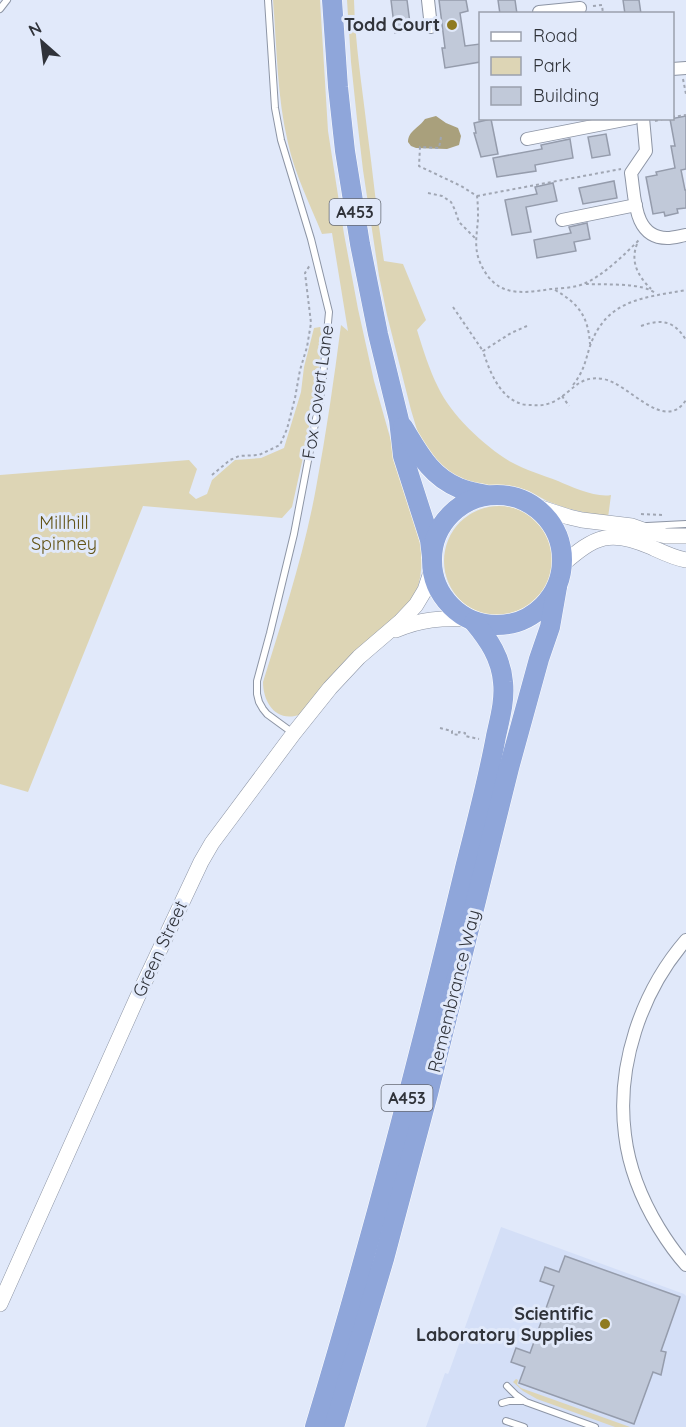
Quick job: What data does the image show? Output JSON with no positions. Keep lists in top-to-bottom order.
{
  "streets": {
    "highway": ["A453", "Remembrance Way"],
    "street": ["Green Street"],
    "lane": ["Fox Covert Lane"]
  },
  "crossings": [
    ["A453", "Green Street"],
    ["A453", "Remembrance Way"],
    ["Fox Covert Lane", "Green Street"],
    ["Green Street", "Remembrance Way"]
  ],
  "parks": ["Millhill Spinney"],
  "places": ["Todd Court", "Scientific Laboratory Supplies"],
  "legend": ["Road", "Park", "Building"],
  "north": "top left"
}
